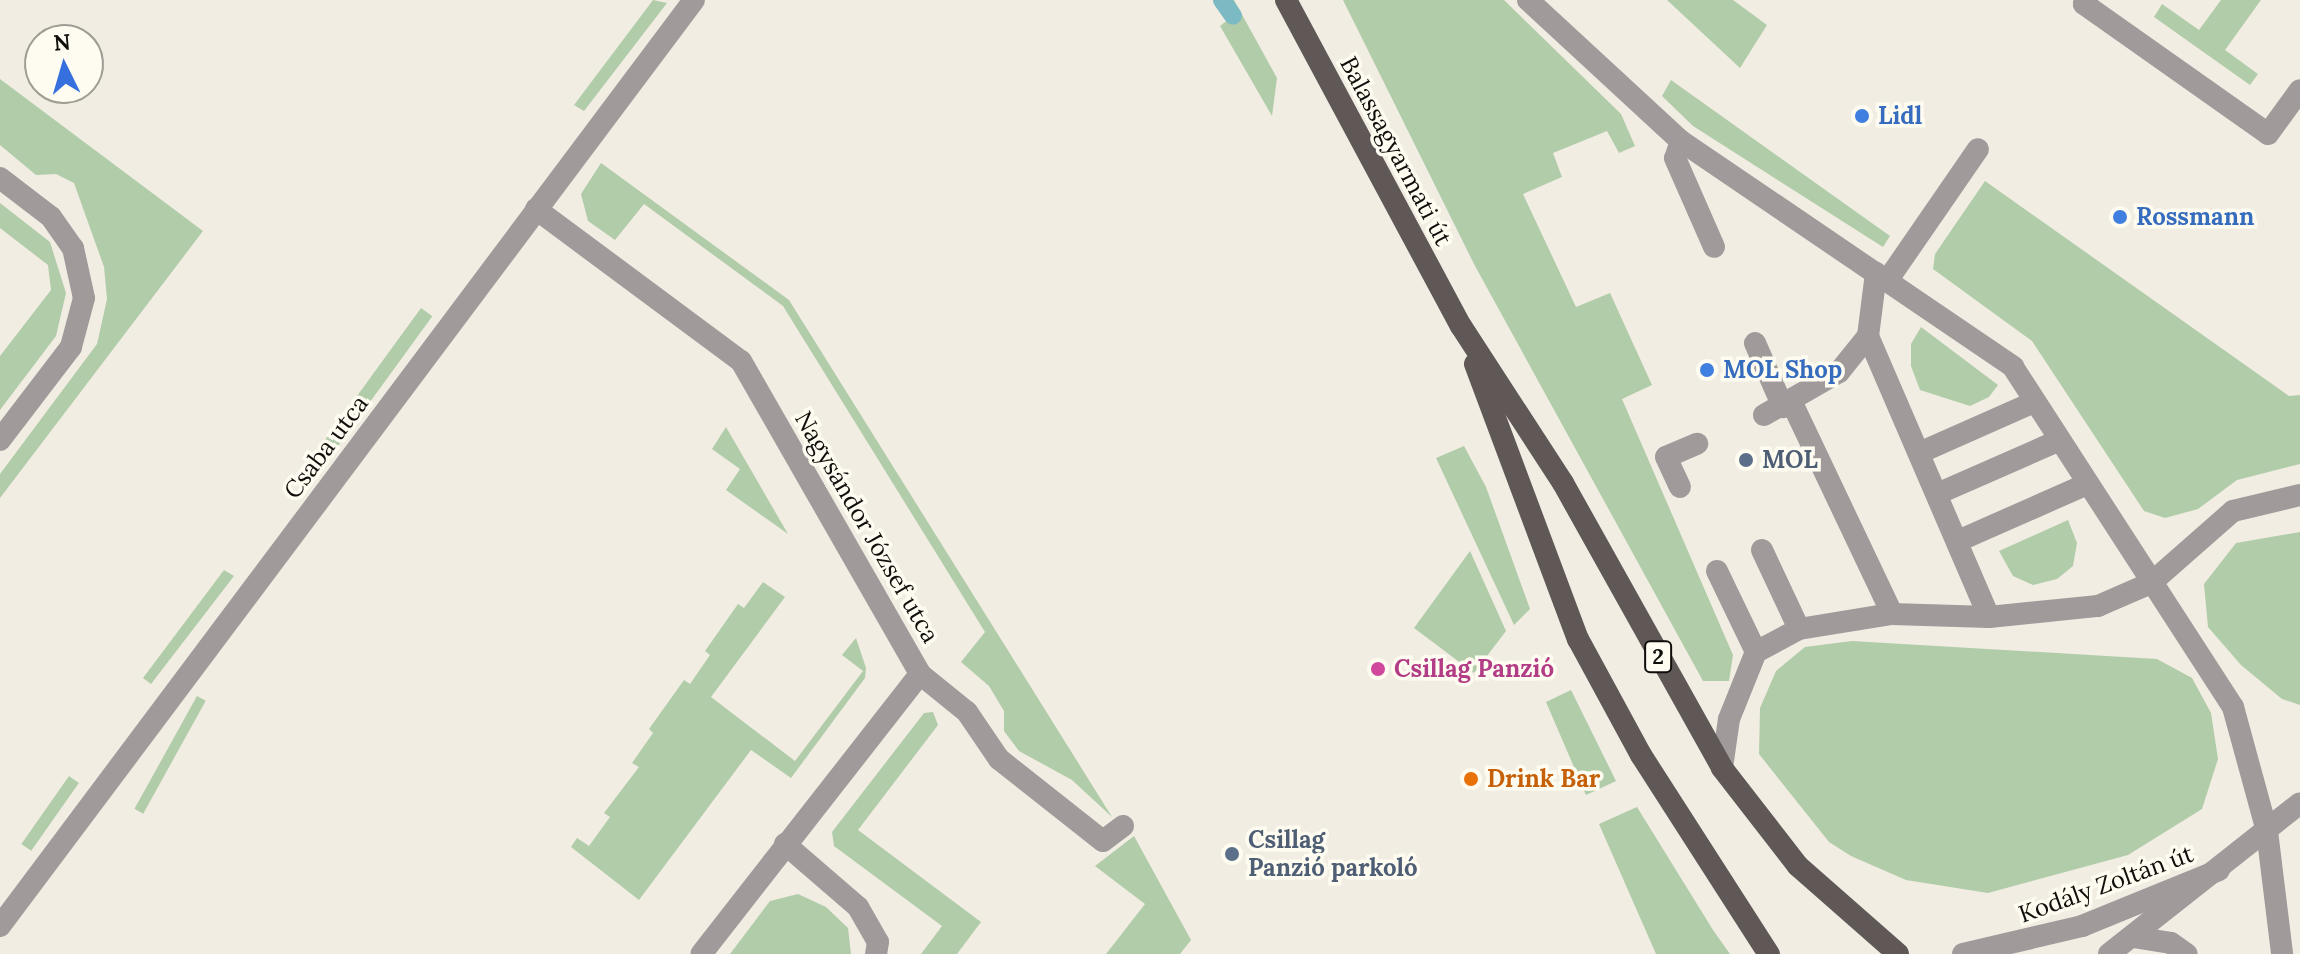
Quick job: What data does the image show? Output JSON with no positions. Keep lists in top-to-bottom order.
{
  "streets": {
    "main road": ["Balassagyarmati út", "2"],
    "street": ["Csaba utca", "Nagysándor József utca", "Kodály Zoltán út"]
  },
  "crossings": [
    ["Balassagyarmati út", "2"],
    ["Csaba utca", "Nagysándor József utca"]
  ],
  "places": [
    "Lidl",
    "Rossmann",
    "MOL Shop",
    "MOL",
    "Csillag Panzió",
    "Drink Bar",
    "Csillag Panzió parkoló"
  ],
  "north": "top"
}
